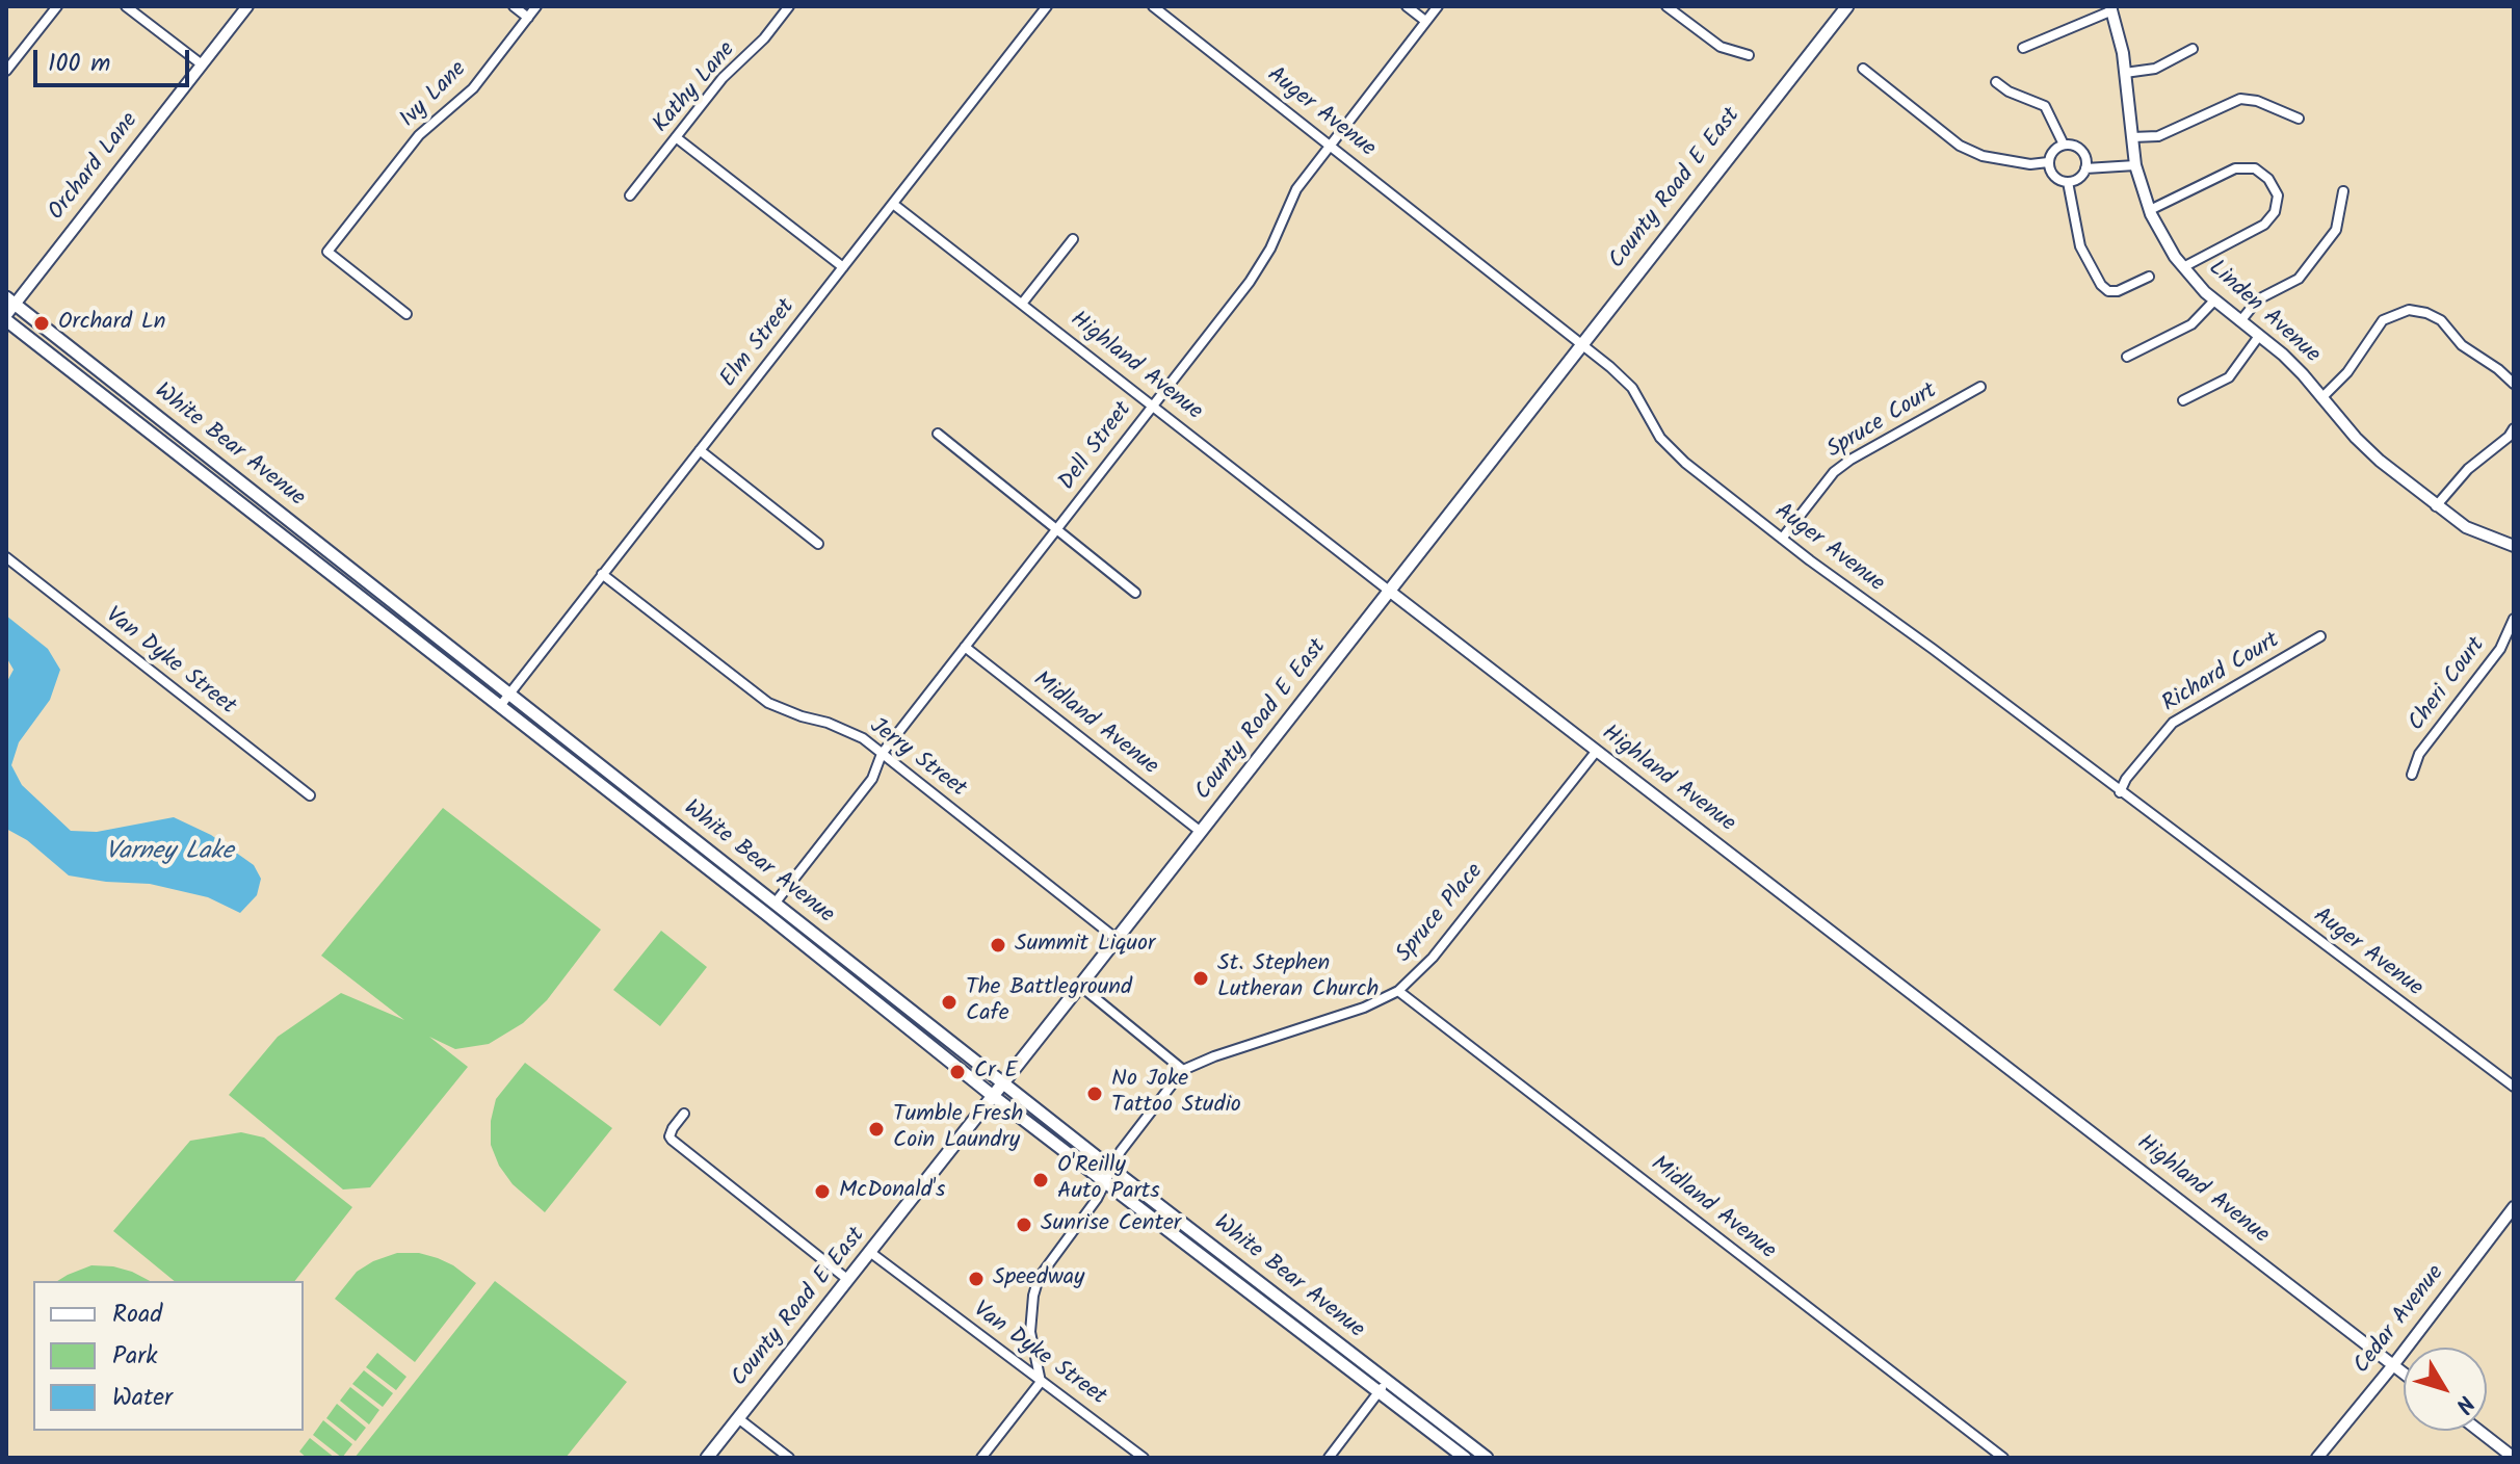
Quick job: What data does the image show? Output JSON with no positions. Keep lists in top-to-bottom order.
{
  "streets": {
    "main road": ["County Road E East", "White Bear Avenue"],
    "street": [
      "Kathy Lane",
      "Ivy Lane",
      "Auger Avenue",
      "Orchard Lane",
      "Linden Avenue",
      "Elm Street",
      "Highland Avenue",
      "Spruce Court",
      "Dell Street",
      "Van Dyke Street",
      "Richard Court",
      "Cheri Court",
      "Midland Avenue",
      "Jerry Street",
      "Spruce Place",
      "Cedar Avenue"
    ]
  },
  "crossings": [
    ["Auger Avenue", "County Road E East"],
    ["Auger Avenue", "Spruce Court"],
    ["Auger Avenue", "Dell Street"],
    ["Auger Avenue", "Richard Court"],
    ["Orchard Lane", "White Bear Avenue"],
    ["County Road E East", "Highland Avenue"],
    ["County Road E East", "White Bear Avenue"],
    ["County Road E East", "Van Dyke Street"],
    ["County Road E East", "Midland Avenue"],
    ["County Road E East", "Jerry Street"],
    ["Elm Street", "Highland Avenue"],
    ["Elm Street", "White Bear Avenue"],
    ["Elm Street", "Jerry Street"],
    ["Highland Avenue", "Dell Street"],
    ["Highland Avenue", "Spruce Place"],
    ["Highland Avenue", "Cedar Avenue"],
    ["White Bear Avenue", "Dell Street"],
    ["Dell Street", "Midland Avenue"],
    ["Dell Street", "Jerry Street"],
    ["Midland Avenue", "Spruce Place"]
  ],
  "water": ["Varney Lake"],
  "places": [
    "Orchard Ln",
    "Summit Liquor",
    "St. Stephen Lutheran Church",
    "The Battleground Cafe",
    "Cr E",
    "No Joke Tattoo Studio",
    "Tumble Fresh Coin Laundry",
    "O'Reilly Auto Parts",
    "McDonald's",
    "Sunrise Center",
    "Speedway"
  ],
  "legend": ["Road", "Park", "Water"],
  "scale_bar": "100 m",
  "north": "bottom right"
}
